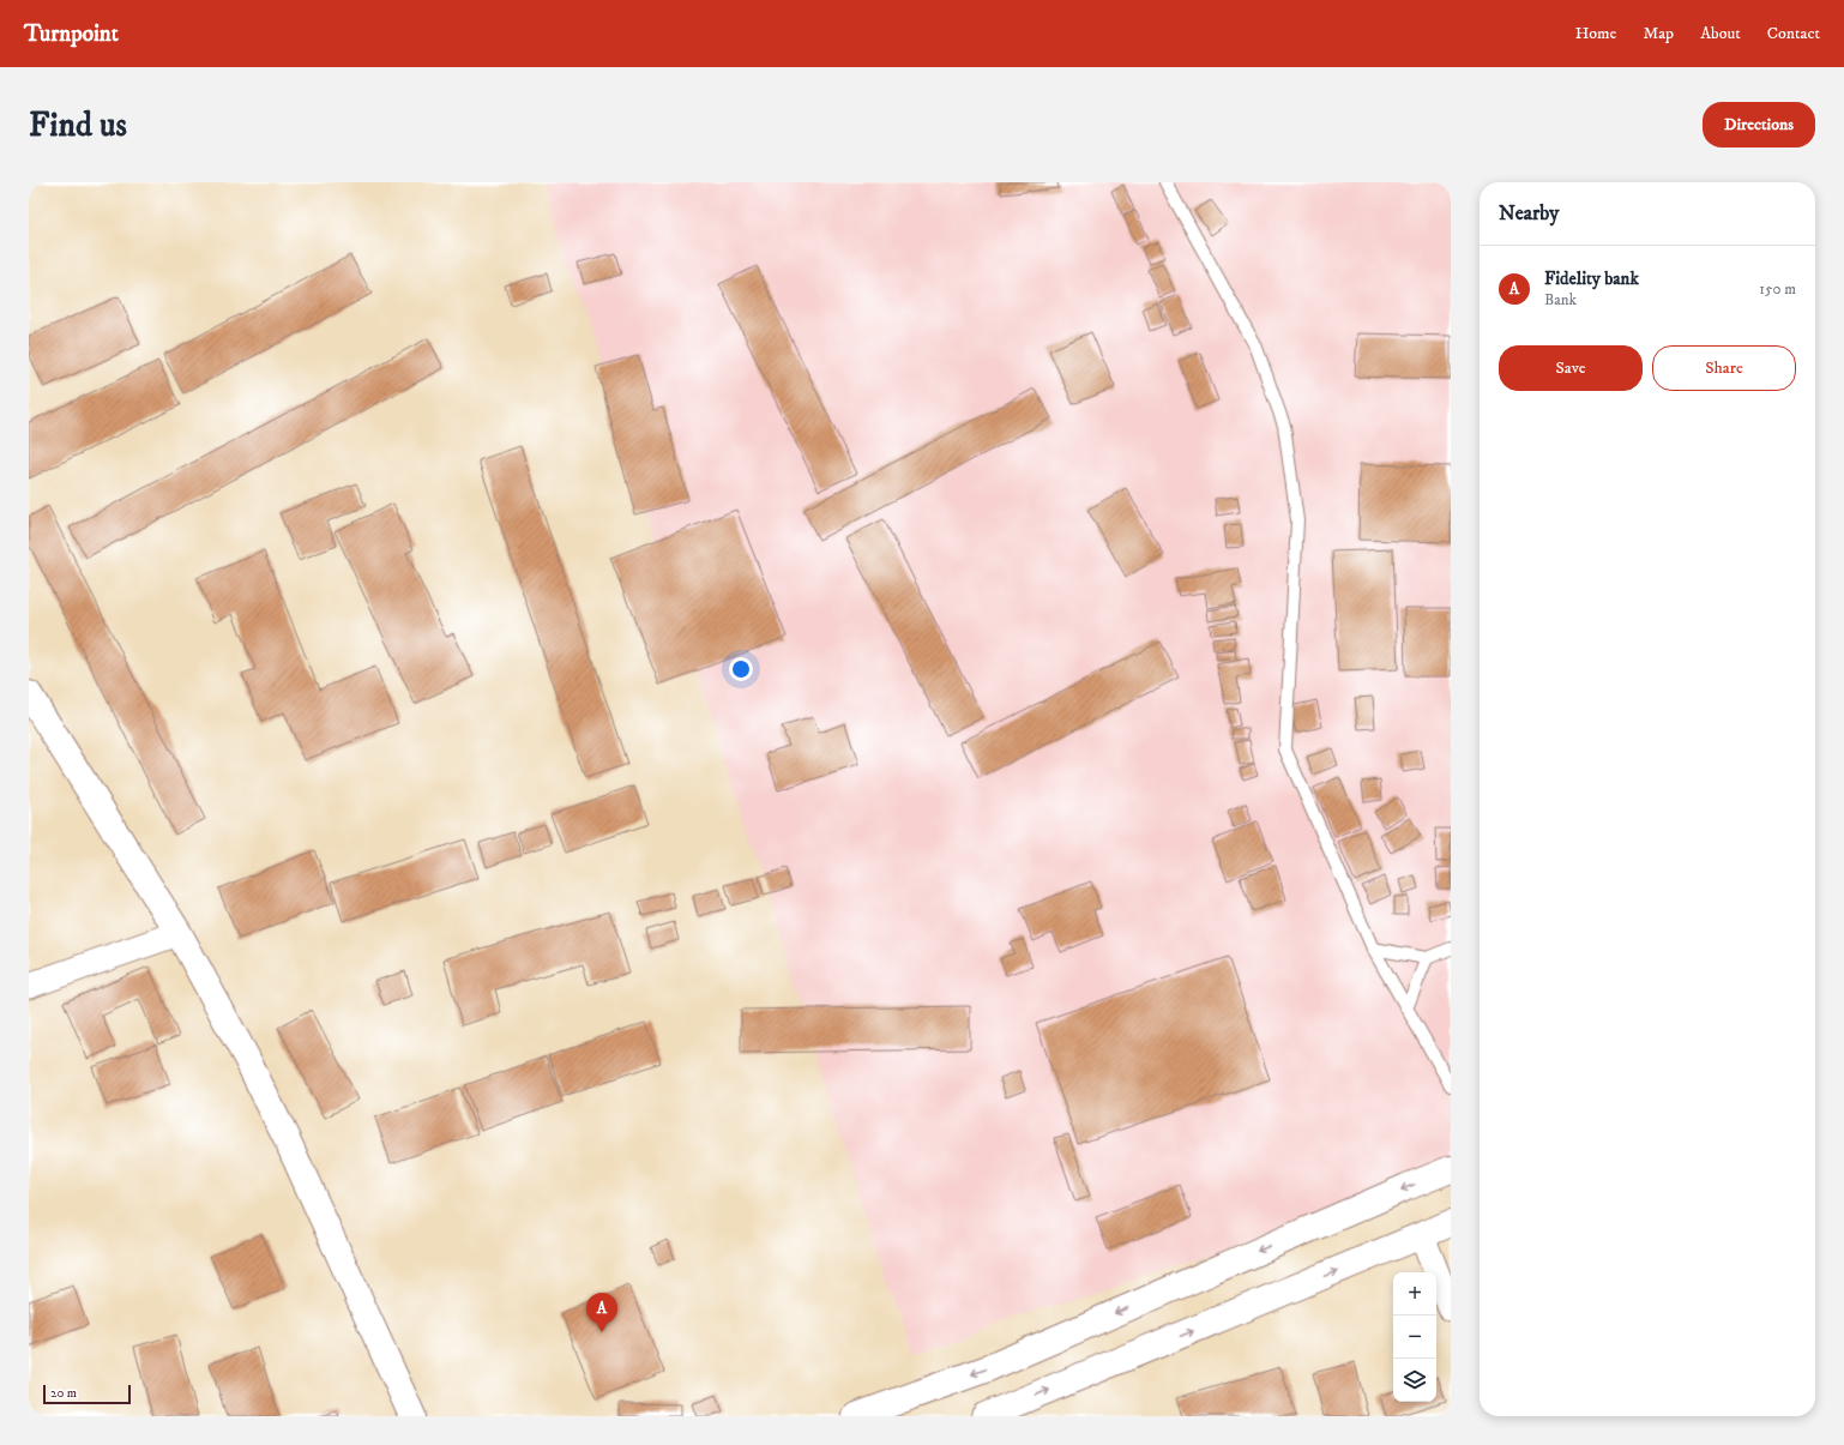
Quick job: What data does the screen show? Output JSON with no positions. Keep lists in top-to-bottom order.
{
  "scale_bar": "20 m",
  "page": {
    "header": "Turnpoint",
    "nav": [
      "Home",
      "Map",
      "About",
      "Contact"
    ],
    "buttons": [
      "Directions",
      ["Save", "Share"]
    ],
    "title": "Find us",
    "heading": "Nearby",
    "list": [
      {
        "mark": "A",
        "name": "Fidelity bank",
        "note": "Bank",
        "value": "150 m"
      }
    ],
    "map_buttons": ["+", "−"],
    "pins": "A",
    "scale": "20 m"
  }
}
